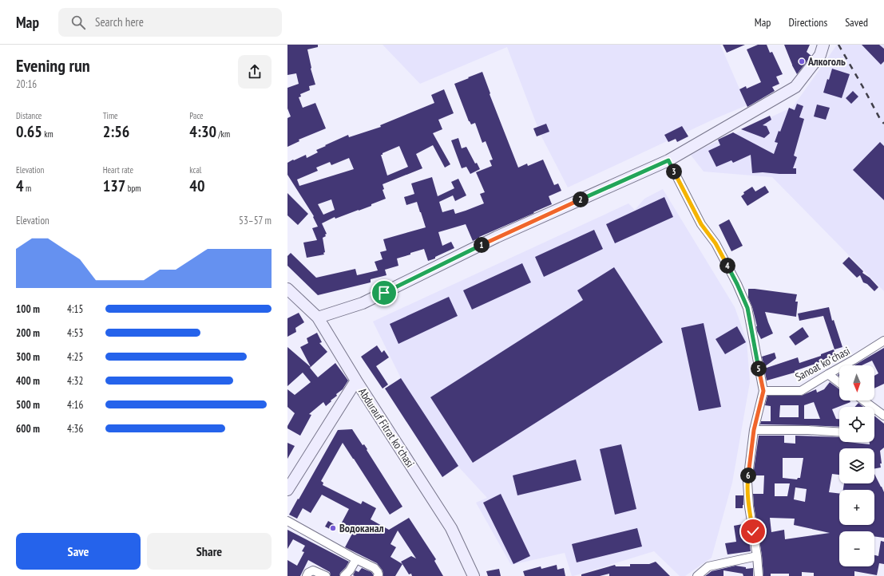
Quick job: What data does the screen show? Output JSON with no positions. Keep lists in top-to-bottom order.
{
  "streets": {
    "street": ["Sanoat koʻchasi", "Abdurauf Fitrat koʻchasi"]
  },
  "places": ["Алкоголь", "Водоканал"],
  "north": "bottom",
  "page": {
    "header": "Map",
    "search": "Search here",
    "nav": ["Map", "Directions", "Saved"],
    "heading": ["Evening run", "20:16"],
    "stats": [
      ["Distance", "0.65 km"],
      ["Time", "2:56"],
      ["Pace", "4:30 /km"],
      ["Elevation", "4 m"],
      ["Heart rate", "137 bpm"],
      ["kcal", "40"]
    ],
    "pins": [
      "3",
      "2",
      "1",
      "4",
      "5",
      "6"
    ],
    "chart": ["Elevation", "53–57 m"],
    "list": [
      {
        "name": "100 m",
        "note": "4:15"
      },
      {
        "name": "200 m",
        "note": "4:53"
      },
      {
        "name": "300 m",
        "note": "4:25"
      },
      {
        "name": "400 m",
        "note": "4:32"
      },
      {
        "name": "500 m",
        "note": "4:16"
      },
      {
        "name": "600 m",
        "note": "4:36"
      }
    ],
    "map_buttons": ["+", "−"],
    "buttons": ["Save", "Share"]
  }
}
